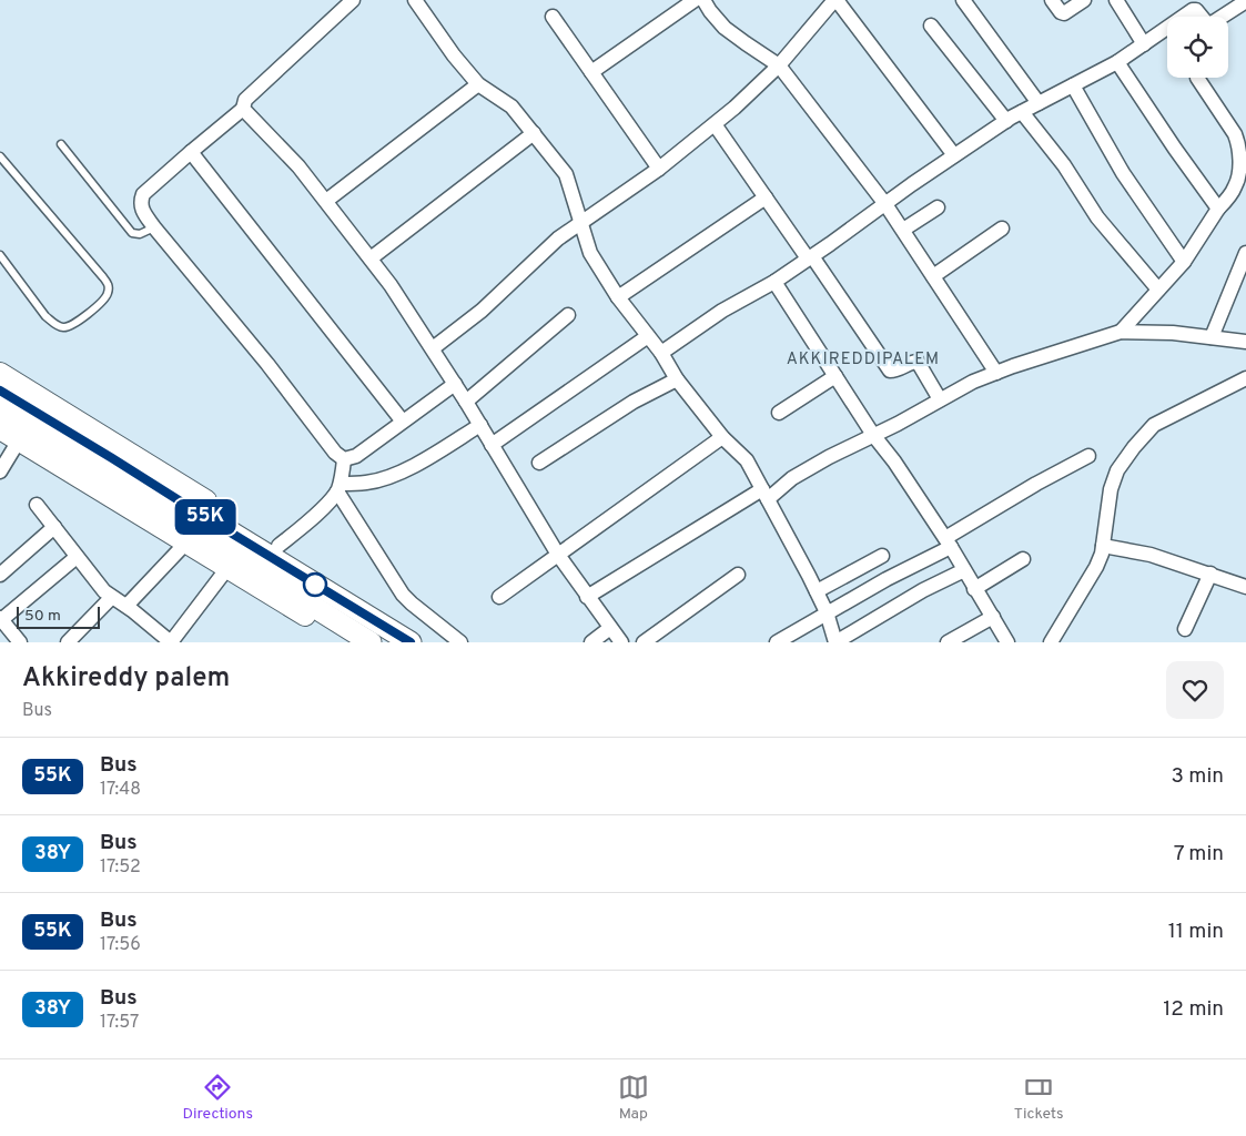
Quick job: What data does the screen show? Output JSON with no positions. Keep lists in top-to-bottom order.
{
  "districts": ["AKKIREDDIPALEM"],
  "lines": ["bus line 55K"],
  "scale_bar": "50 m",
  "page": {
    "on_map": "55K",
    "scale": "50 m",
    "heading": ["Akkireddy palem", "Bus"],
    "list": [
      {
        "mark": "55K",
        "name": "Bus",
        "note": "17:48",
        "value": "3 min"
      },
      {
        "mark": "38Y",
        "name": "Bus",
        "note": "17:52",
        "value": "7 min"
      },
      {
        "mark": "55K",
        "name": "Bus",
        "note": "17:56",
        "value": "11 min"
      },
      {
        "mark": "38Y",
        "name": "Bus",
        "note": "17:57",
        "value": "12 min"
      }
    ],
    "tabs": ["Directions", "Map", "Tickets"]
  }
}
